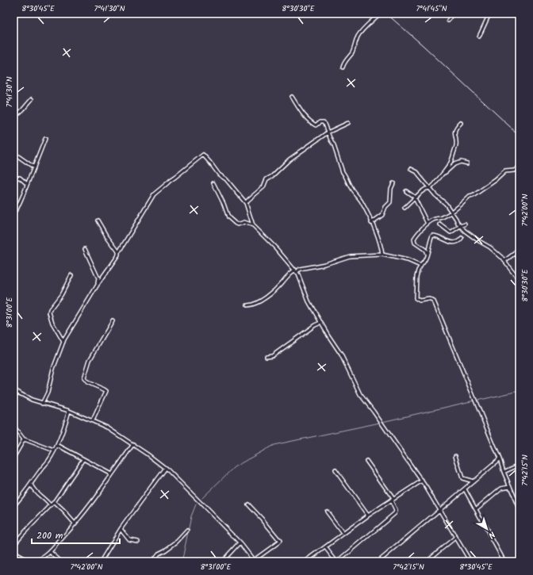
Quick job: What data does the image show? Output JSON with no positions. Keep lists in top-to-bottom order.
{
  "scale_bar": "200 m",
  "north": "bottom right",
  "coordinates": [
    "8°30'45\"E",
    "7°41'30\"N",
    "8°30'30\"E",
    "7°41'45\"N",
    "7°42'00\"N",
    "8°31'00\"E",
    "7°42'15\"N"
  ]
}
